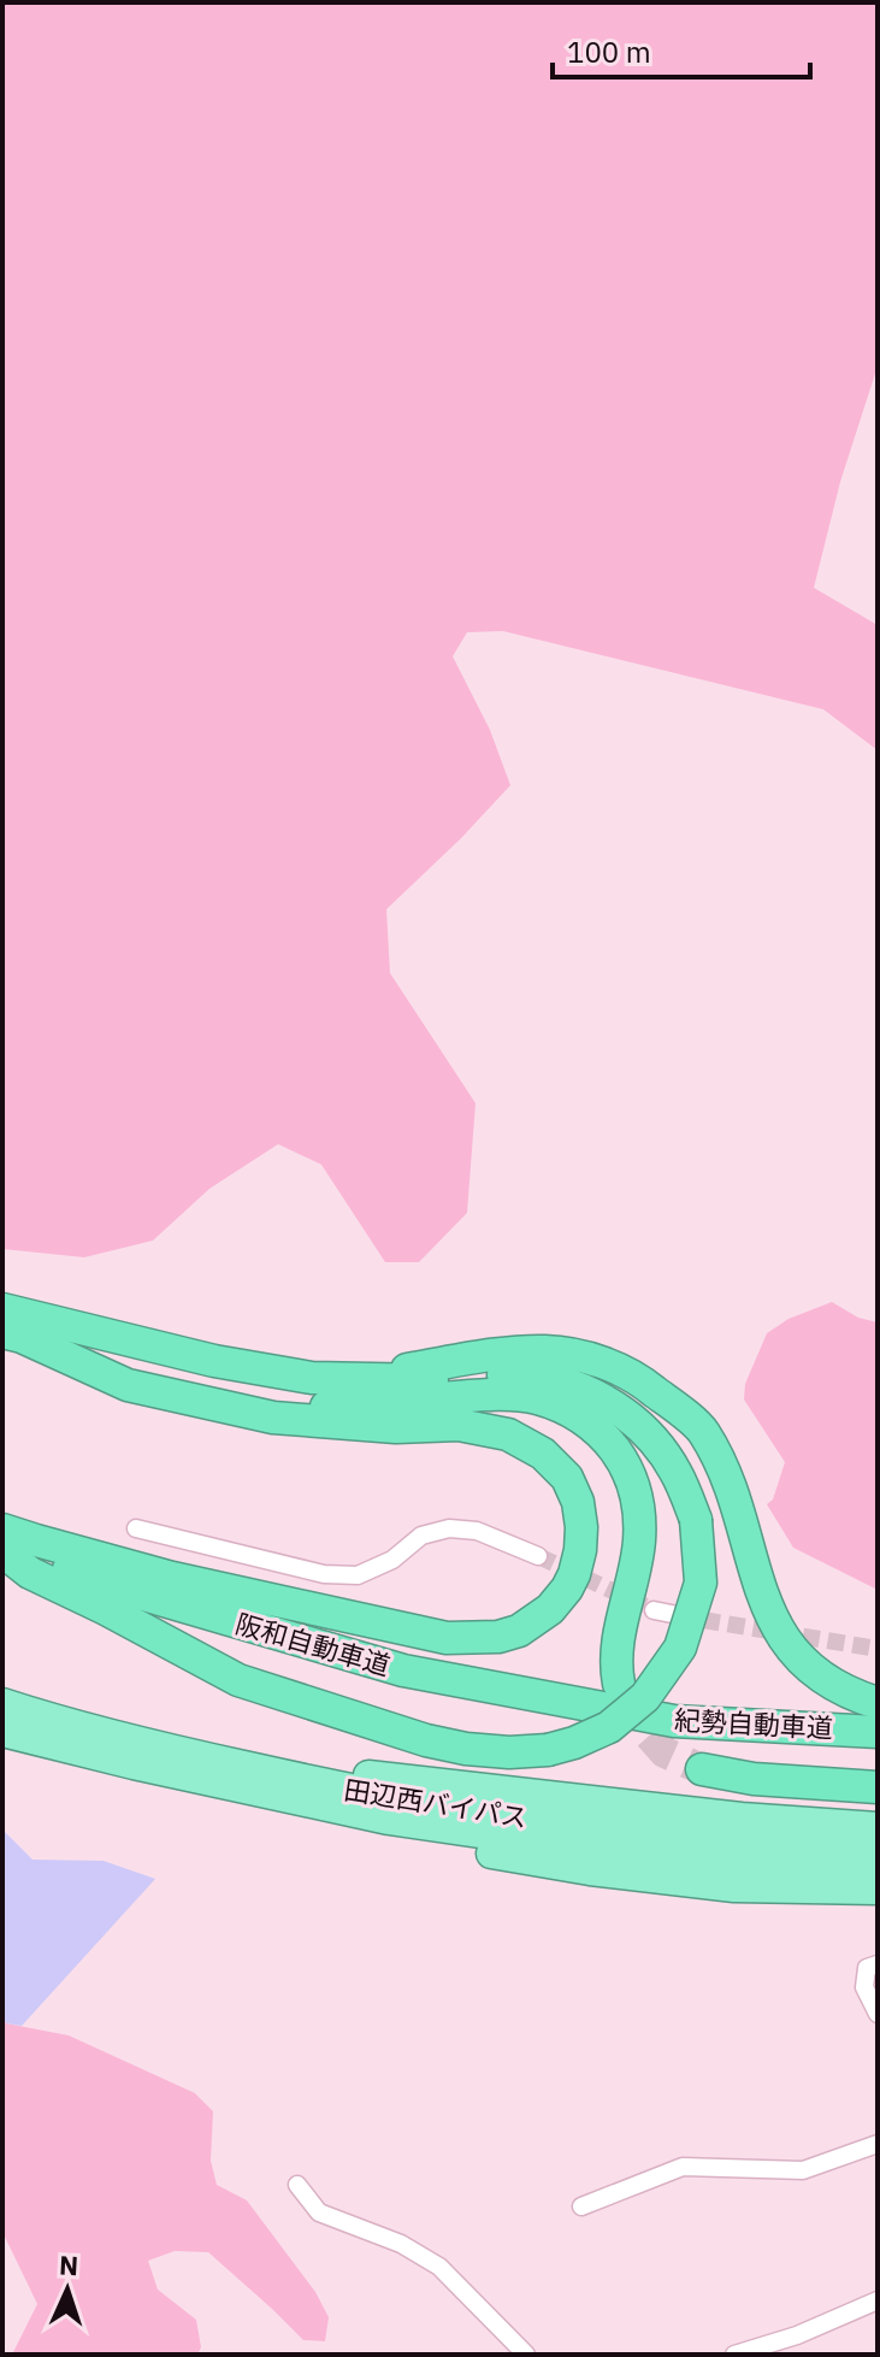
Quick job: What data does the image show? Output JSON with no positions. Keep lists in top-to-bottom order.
{
  "streets": {
    "highway": ["阪和自動車道", "紀勢自動車道", "田辺西バイパス"]
  },
  "crossings": [
    ["阪和自動車道", "紀勢自動車道"]
  ],
  "scale_bar": "100 m",
  "north": "top"
}
